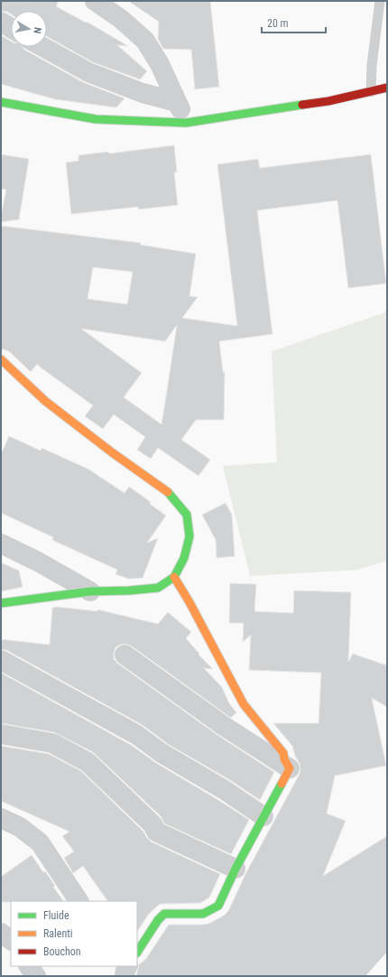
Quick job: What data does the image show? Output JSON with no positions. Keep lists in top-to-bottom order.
{
  "legend": ["Fluide", "Ralenti", "Bouchon"],
  "scale_bar": "20 m",
  "north": "right"
}
